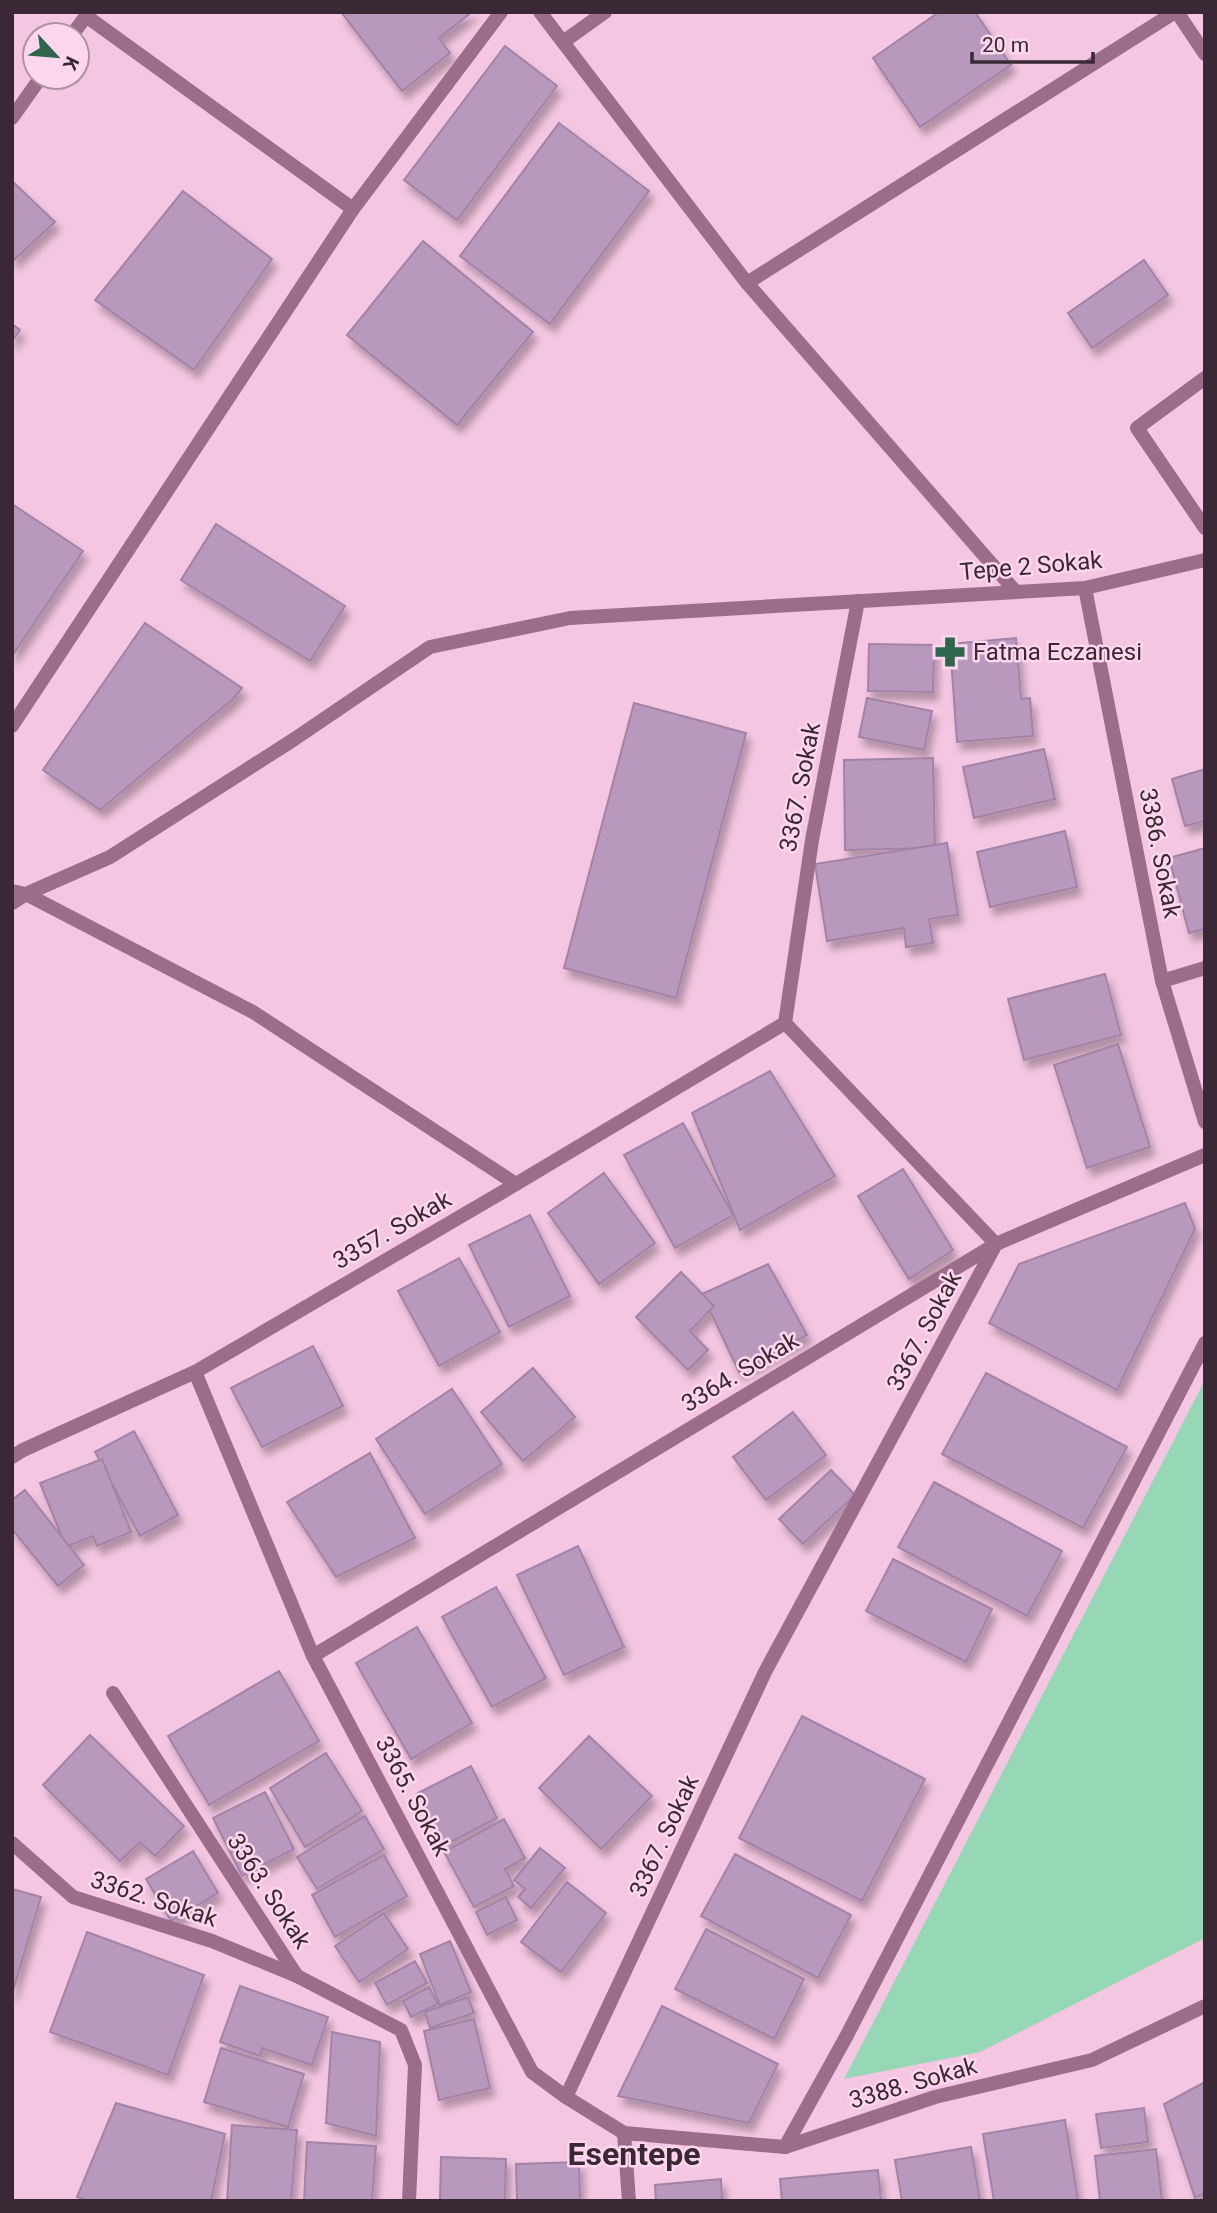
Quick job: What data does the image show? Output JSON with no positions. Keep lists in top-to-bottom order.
{
  "streets": {
    "street": [
      "Tepe 2 Sokak",
      "3367. Sokak",
      "3386. Sokak",
      "3357. Sokak",
      "3364. Sokak",
      "3365. Sokak",
      "3363. Sokak",
      "3362. Sokak",
      "3388. Sokak"
    ]
  },
  "crossings": [
    ["Tepe 2 Sokak", "3367. Sokak"],
    ["Tepe 2 Sokak", "3386. Sokak"],
    ["3367. Sokak", "3357. Sokak"],
    ["3367. Sokak", "3364. Sokak"],
    ["3367. Sokak", "3365. Sokak"],
    ["3357. Sokak", "3365. Sokak"],
    ["3364. Sokak", "3365. Sokak"],
    ["3365. Sokak", "3388. Sokak"],
    ["3363. Sokak", "3362. Sokak"]
  ],
  "districts": ["Esentepe"],
  "places": {
    "pharmacy": ["Fatma Eczanesi"]
  },
  "scale_bar": "20 m",
  "north": "bottom right"
}
